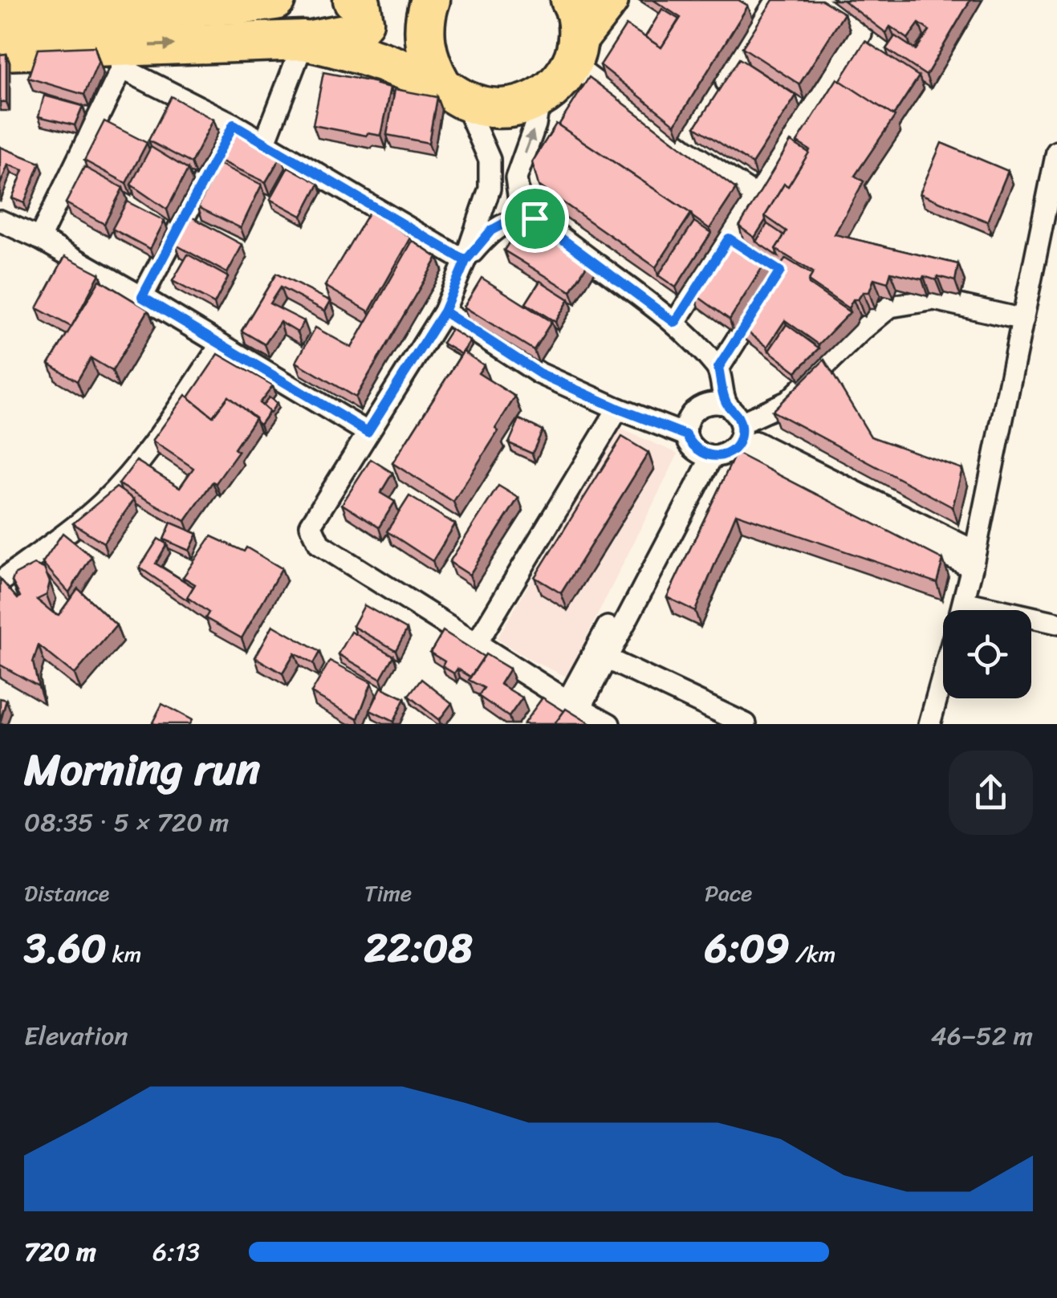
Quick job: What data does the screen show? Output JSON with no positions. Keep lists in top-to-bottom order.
{
  "page": {
    "heading": ["Morning run", "08:35 · 5 × 720 m"],
    "stats": [
      ["Distance", "3.60 km"],
      ["Time", "22:08"],
      ["Pace", "6:09 /km"]
    ],
    "chart": ["Elevation", "46–52 m"],
    "list": [
      {
        "name": "720 m",
        "note": "6:13"
      }
    ]
  }
}
